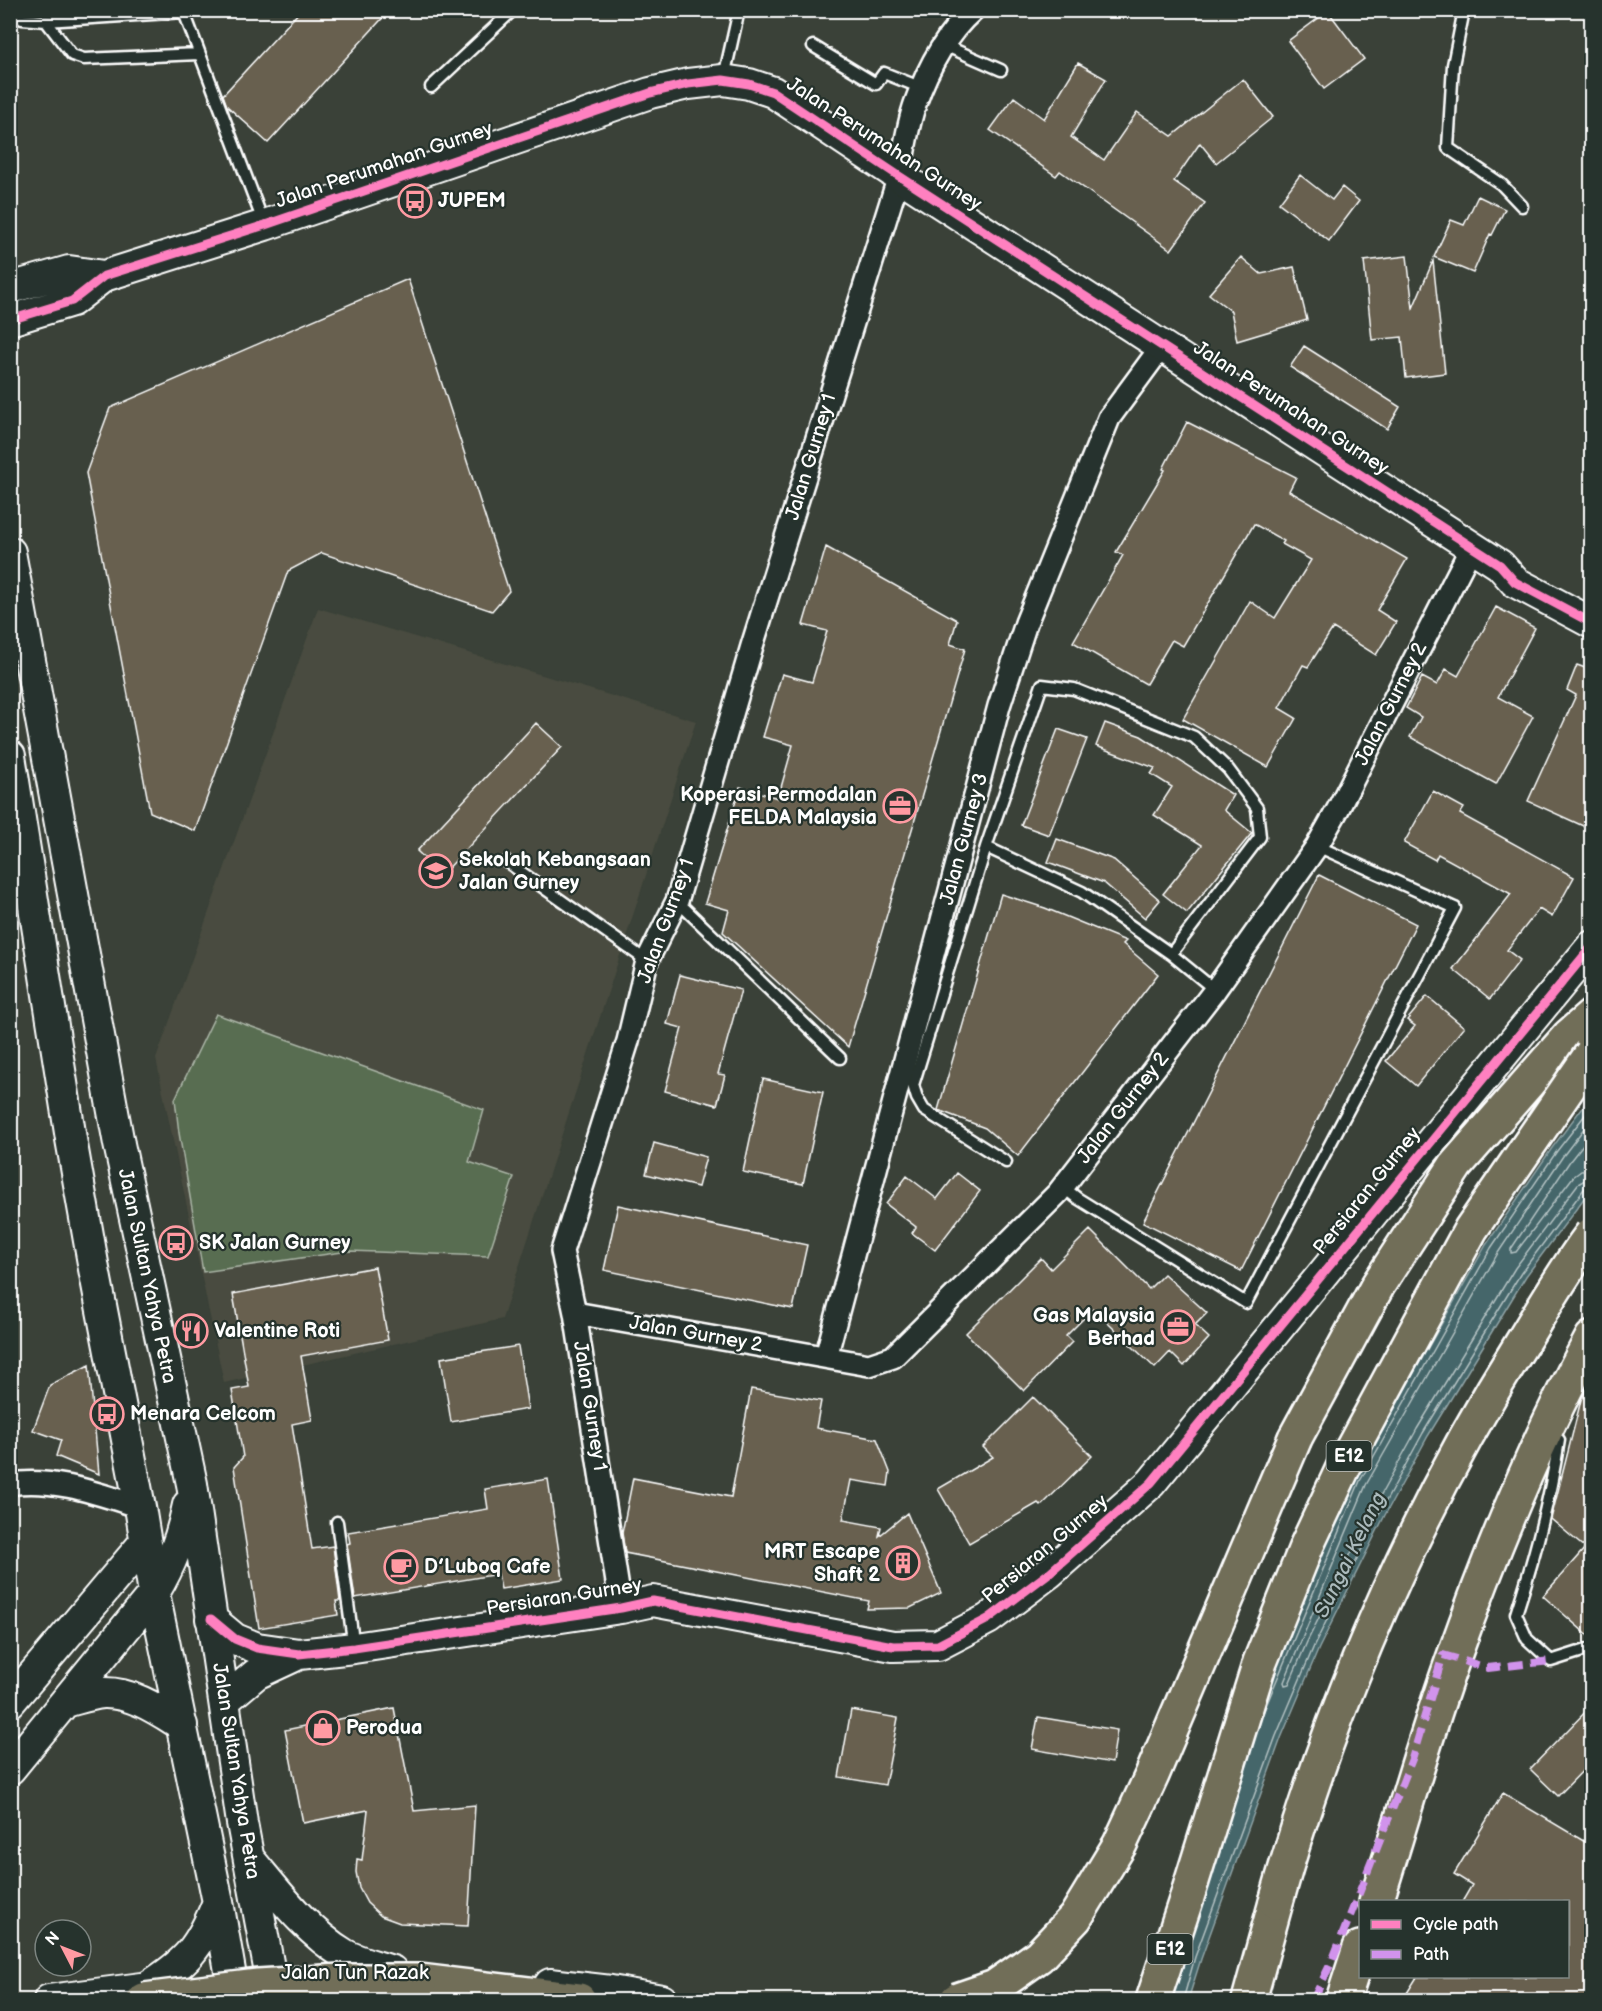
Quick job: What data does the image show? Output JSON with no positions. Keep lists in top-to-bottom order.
{
  "streets": {
    "main road": [
      "Jalan Perumahan Gurney",
      "Persiaran Gurney",
      "Jalan Sultan Yahya Petra",
      "E12",
      "Jalan Tun Razak"
    ],
    "street": ["Jalan Gurney 1", "Jalan Gurney 2", "Jalan Gurney 3"]
  },
  "crossings": [
    ["Jalan Perumahan Gurney", "Jalan Gurney 1"],
    ["Jalan Perumahan Gurney", "Jalan Gurney 2"],
    ["Jalan Perumahan Gurney", "Jalan Gurney 3"],
    ["Jalan Gurney 1", "Jalan Gurney 2"],
    ["Jalan Gurney 1", "Persiaran Gurney"],
    ["Jalan Gurney 2", "Jalan Gurney 3"],
    ["Persiaran Gurney", "Jalan Sultan Yahya Petra"],
    ["Jalan Sultan Yahya Petra", "Jalan Tun Razak"]
  ],
  "water": ["Sungai Kelang"],
  "places": {
    "bus stop": ["JUPEM", "SK Jalan Gurney", "Menara Celcom"],
    "office": ["Koperasi Permodalan FELDA Malaysia", "Gas Malaysia Berhad"],
    "school or university": ["Sekolah Kebangsaan Jalan Gurney"],
    "restaurant": ["Valentine Roti"],
    "building": ["MRT Escape Shaft 2"],
    "cafe": ["D’Luboq Cafe"],
    "shop": ["Perodua"]
  },
  "legend": ["Cycle path", "Path"],
  "north": "top left"
}
